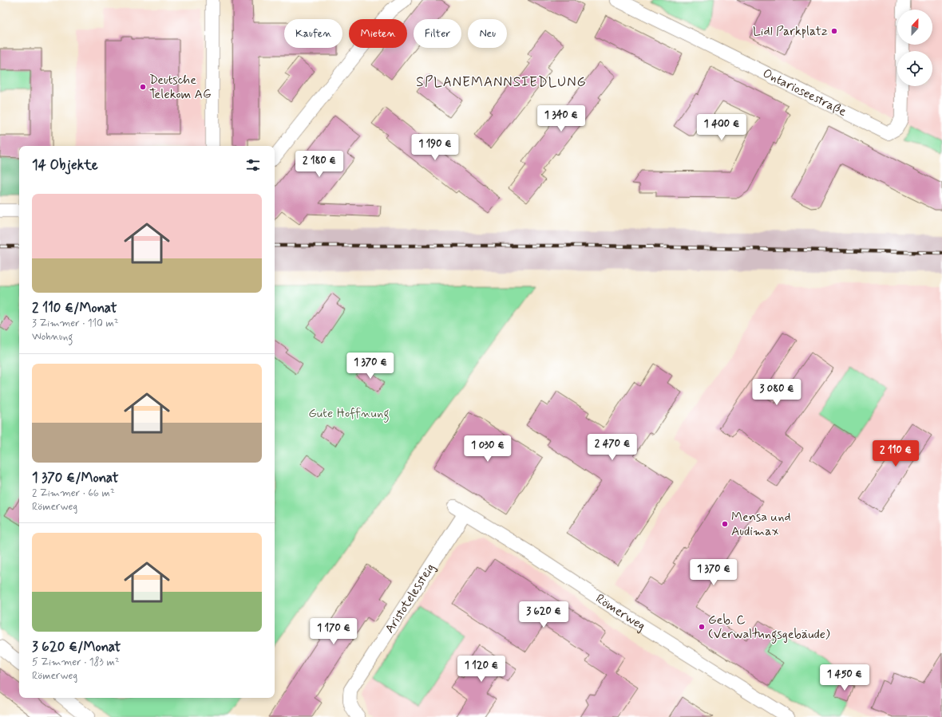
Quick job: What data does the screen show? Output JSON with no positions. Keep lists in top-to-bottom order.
{
  "streets": {
    "street": ["Ontarioseestraße", "Aristotelessteig", "Römerweg"]
  },
  "crossings": [
    ["Aristotelessteig", "Römerweg"]
  ],
  "districts": ["SPLANEMANNSIEDLUNG"],
  "parks": ["Gute Hoffnung"],
  "places": [
    "Lidl Parkplatz",
    "Deutsche Telekom AG",
    "Mensa und Audimax",
    "Geb. C (Verwaltungsgebäude)"
  ],
  "north": "top",
  "page": {
    "chip": [
      "Kaufen",
      "Mieten",
      "Filter",
      "Neu"
    ],
    "price": [
      "1 340 €",
      "1 400 €",
      "1 190 €",
      "2 180 €",
      "1 370 €",
      "3 080 €",
      "2 470 €",
      "1 030 €",
      "2 110 €",
      "1 370 €",
      "3 620 €",
      "1 170 €",
      "1 120 €",
      "1 450 €"
    ],
    "heading": "14 Objekte",
    "list": [
      {
        "name": "2 110 €/Monat",
        "note": "3 Zimmer · 110 m² · Wohnung"
      },
      {
        "name": "1 370 €/Monat",
        "note": "2 Zimmer · 66 m² · Römerweg"
      },
      {
        "name": "3 620 €/Monat",
        "note": "5 Zimmer · 183 m² · Römerweg"
      }
    ]
  }
}
